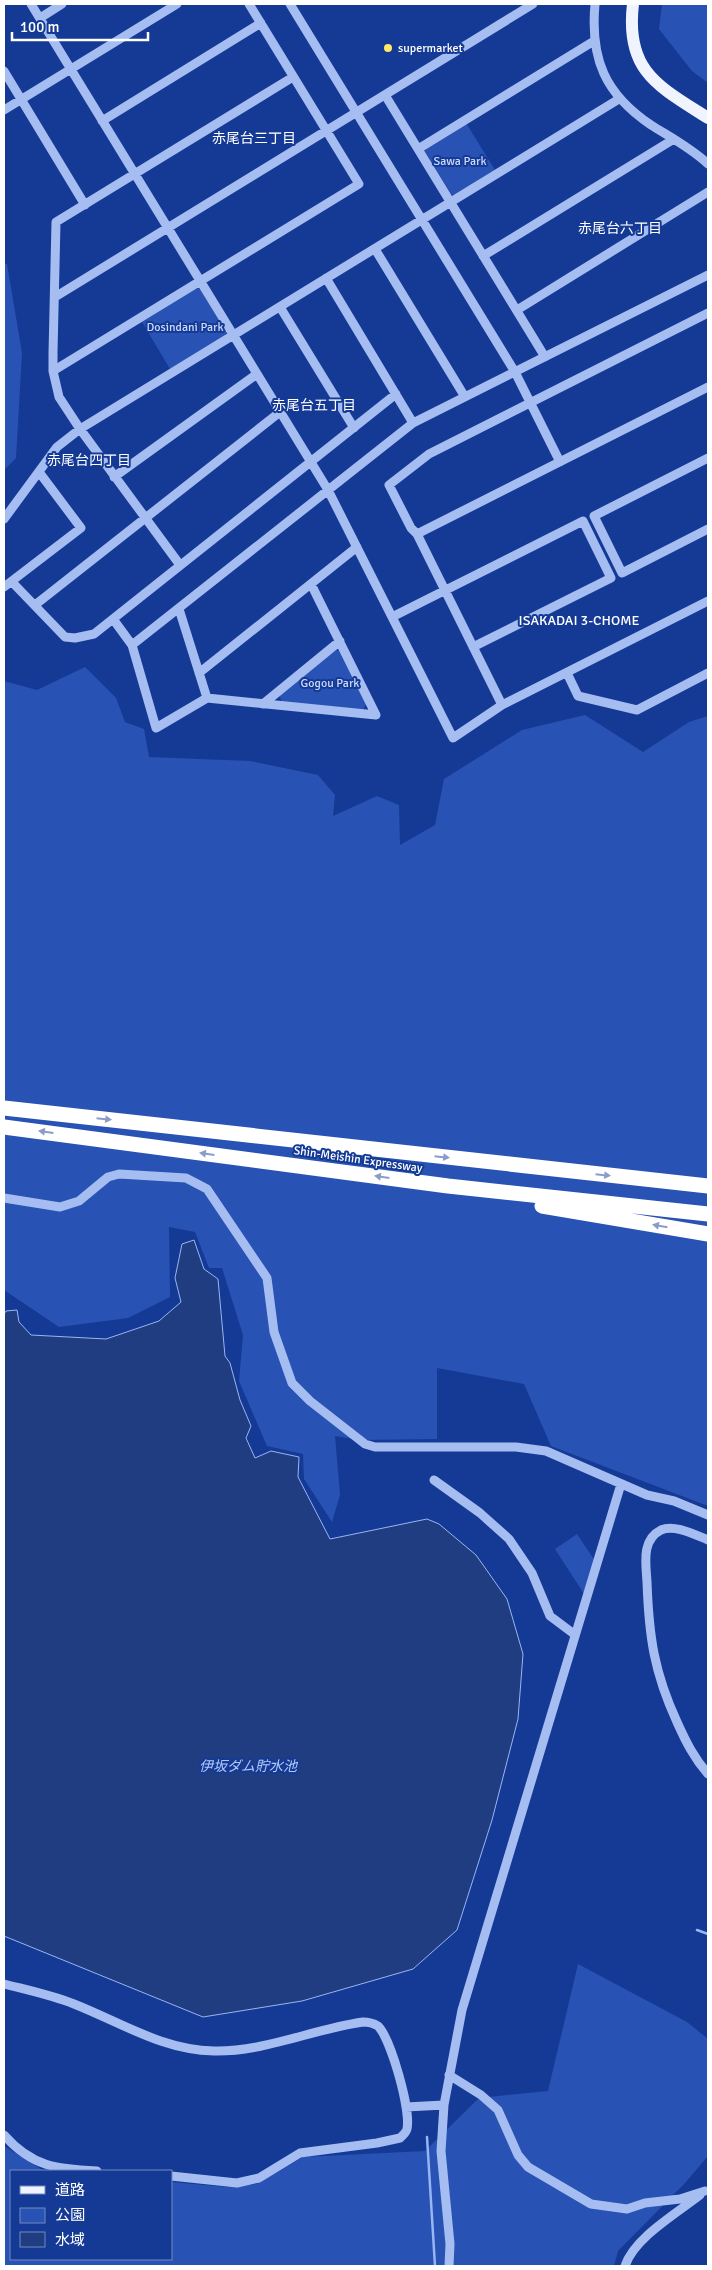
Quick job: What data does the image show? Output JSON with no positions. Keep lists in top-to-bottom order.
{
  "streets": {
    "highway": ["Shin-Meishin Expressway"]
  },
  "districts": [
    "赤尾台三丁目",
    "赤尾台六丁目",
    "赤尾台五丁目",
    "赤尾台四丁目",
    "ISAKADAI 3-CHOME"
  ],
  "water": ["伊坂ダム貯水池"],
  "parks": ["Sawa Park", "Dosindani Park", "Gogou Park"],
  "places": ["supermarket"],
  "legend": ["道路", "公園", "水域"],
  "scale_bar": "100 m"
}
